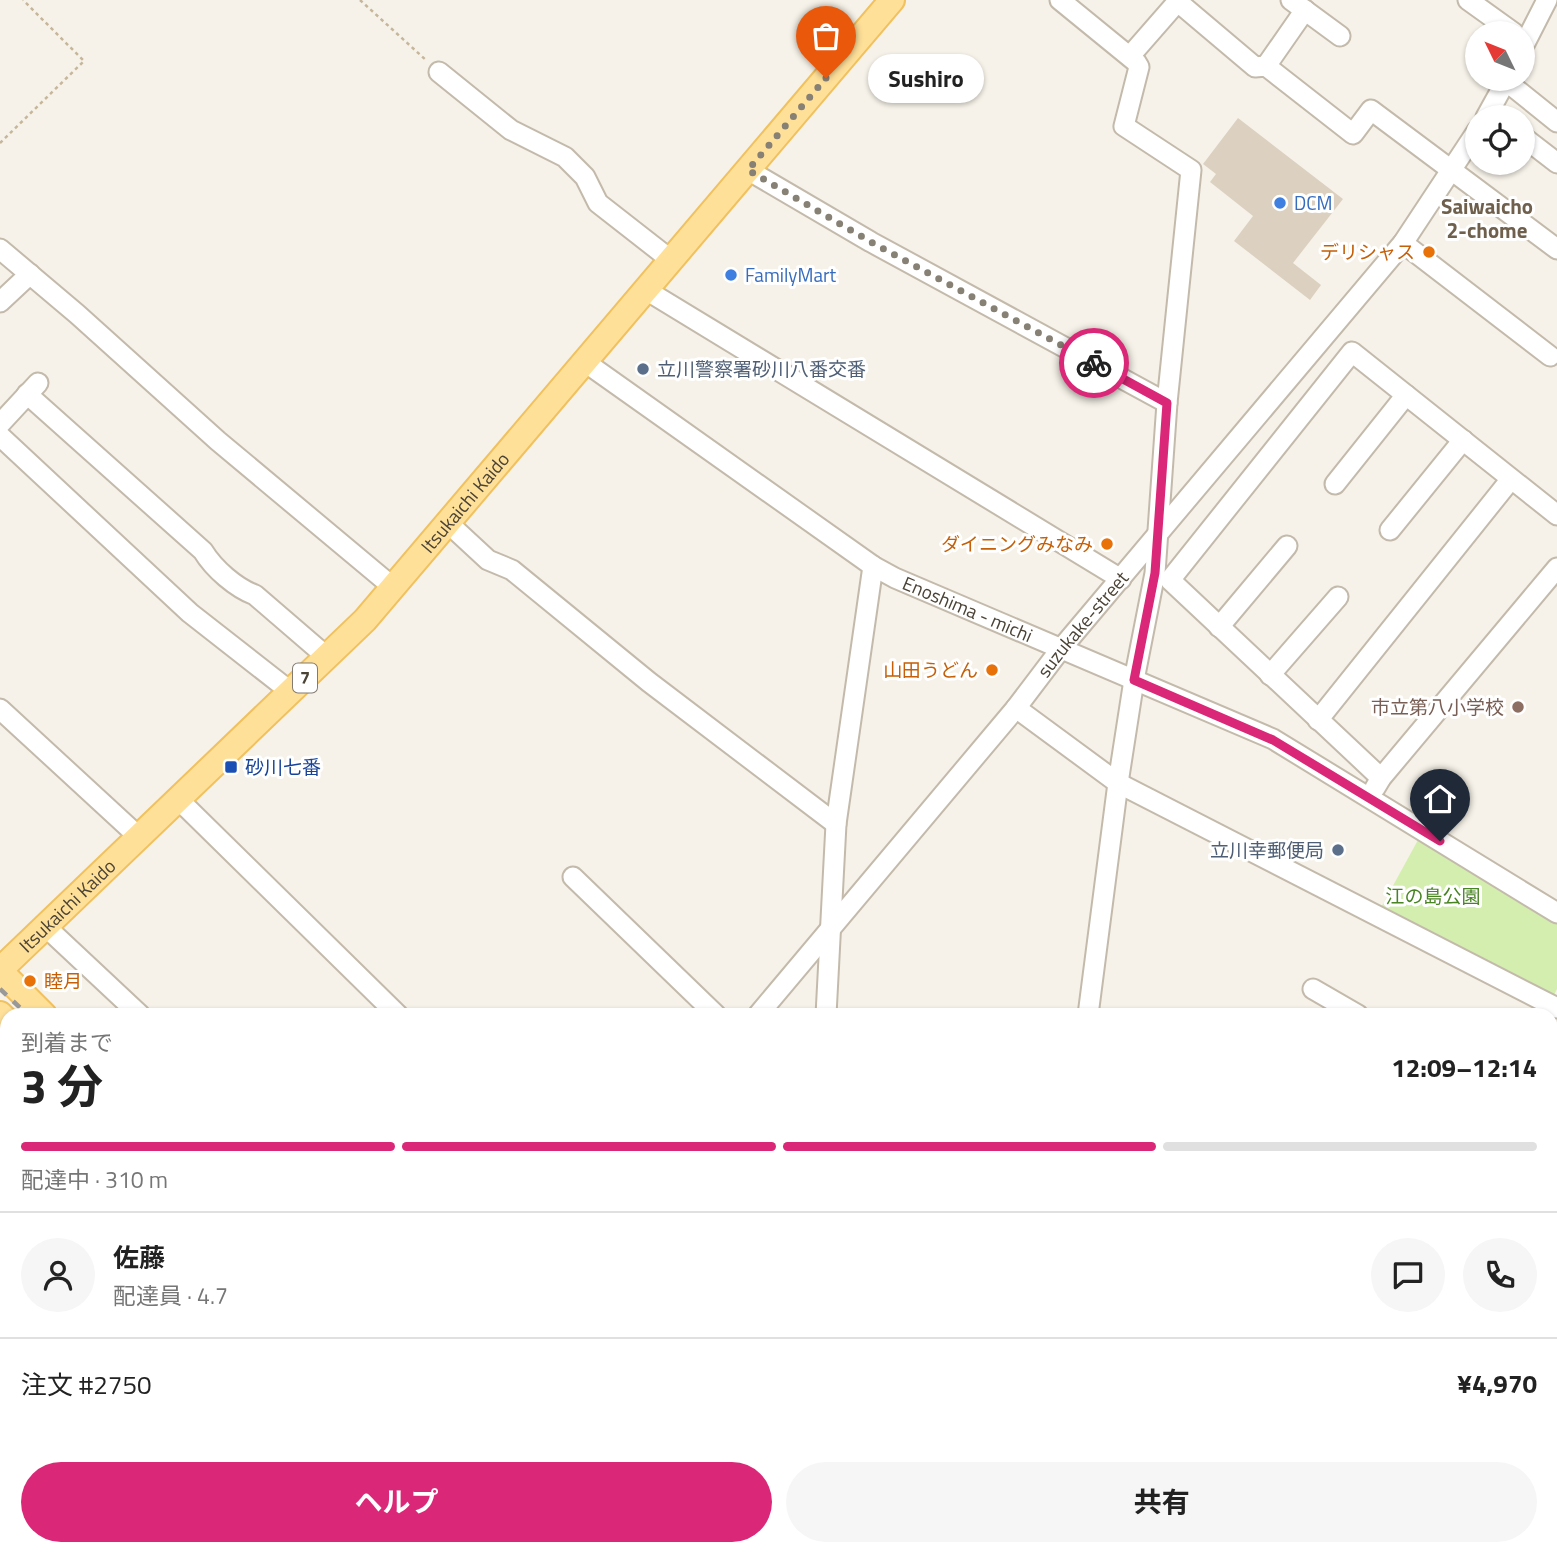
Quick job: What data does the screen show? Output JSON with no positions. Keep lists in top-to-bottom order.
{
  "streets": {
    "main road": ["Itsukaichi Kaido", "7"],
    "street": ["Enoshima - michi", "suzukake-street"]
  },
  "crossings": [
    ["Itsukaichi Kaido", "Enoshima - michi"],
    ["Enoshima - michi", "suzukake-street"]
  ],
  "districts": ["Saiwaicho 2-chome"],
  "parks": ["江の島公園"],
  "places": {
    "other": [
      "Sushiro",
      "DCM",
      "デリシャス",
      "FamilyMart",
      "立川警察署砂川八番交番",
      "ダイニングみなみ",
      "山田うどん",
      "市立第八小学校",
      "立川幸郵便局",
      "睦月"
    ],
    "transit": ["砂川七番"]
  },
  "north": "top left",
  "page": {
    "bubble": "Sushiro",
    "heading": ["3 分", "到着まで", "12:09–12:14"],
    "panel": [
      "佐藤",
      "配達員 · 4.7",
      "注文 #2750",
      "¥4,970"
    ],
    "bar": "配達中 · 310 m",
    "buttons": ["ヘルプ", "共有"]
  }
}
